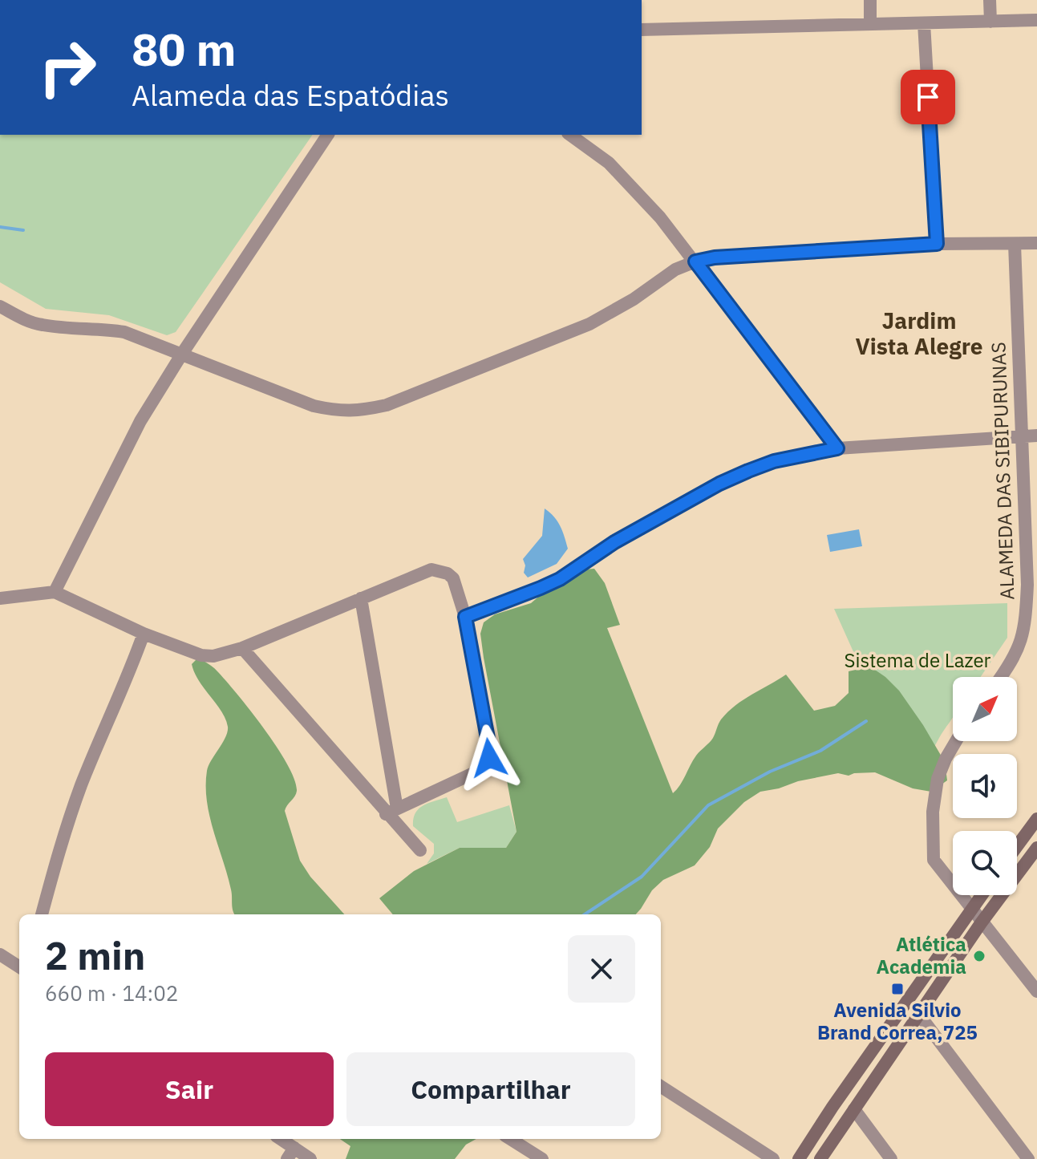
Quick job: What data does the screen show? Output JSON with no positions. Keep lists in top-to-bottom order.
{
  "streets": {
    "street": ["ALAMEDA DAS SIBIPURUNAS"]
  },
  "districts": ["Jardim Vista Alegre"],
  "parks": ["Sistema de Lazer"],
  "places": {
    "other": ["Atlética Academia"],
    "transit": ["Avenida Silvio Brand Correa,725"]
  },
  "north": "top right",
  "page": {
    "turn": ["80 m", "Alameda das Espatódias"],
    "heading": ["2 min", "660 m · 14:02"],
    "buttons": ["Sair", "Compartilhar"]
  }
}
